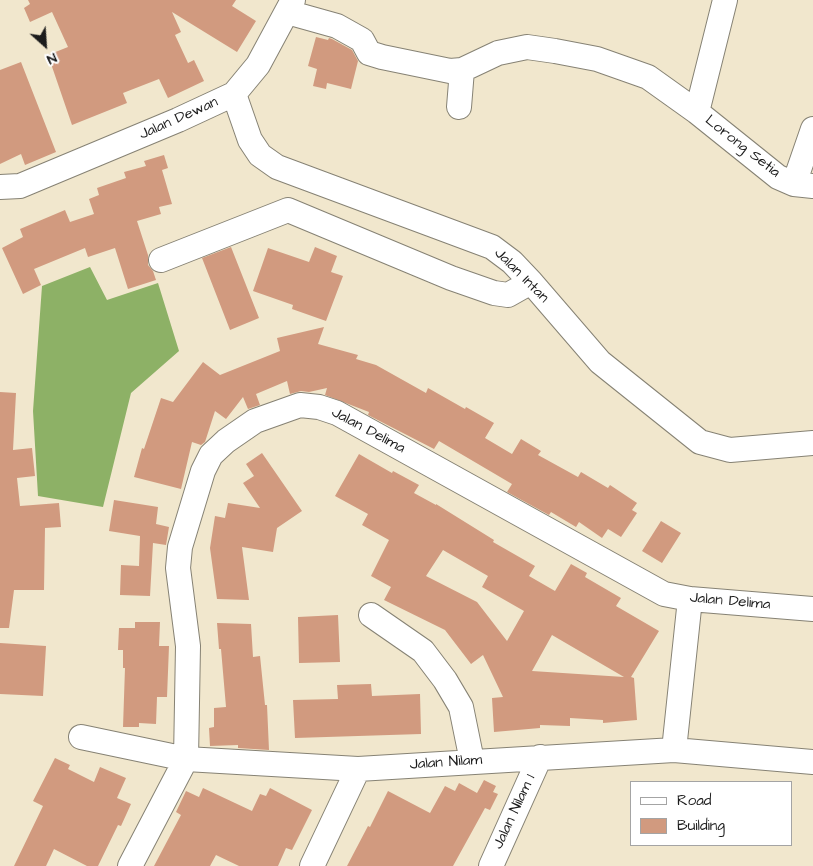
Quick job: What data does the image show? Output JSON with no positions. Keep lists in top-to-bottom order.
{
  "streets": {
    "street": [
      "Jalan Dewan",
      "Lorong Setia",
      "Jalan Intan",
      "Jalan Delima",
      "Jalan Nilam",
      "Jalan Nilam 1"
    ]
  },
  "crossings": [
    ["Jalan Dewan", "Jalan Intan"],
    ["Jalan Delima", "Jalan Nilam"],
    ["Jalan Nilam", "Jalan Nilam 1"]
  ],
  "legend": ["Road", "Building"],
  "north": "bottom right"
}
